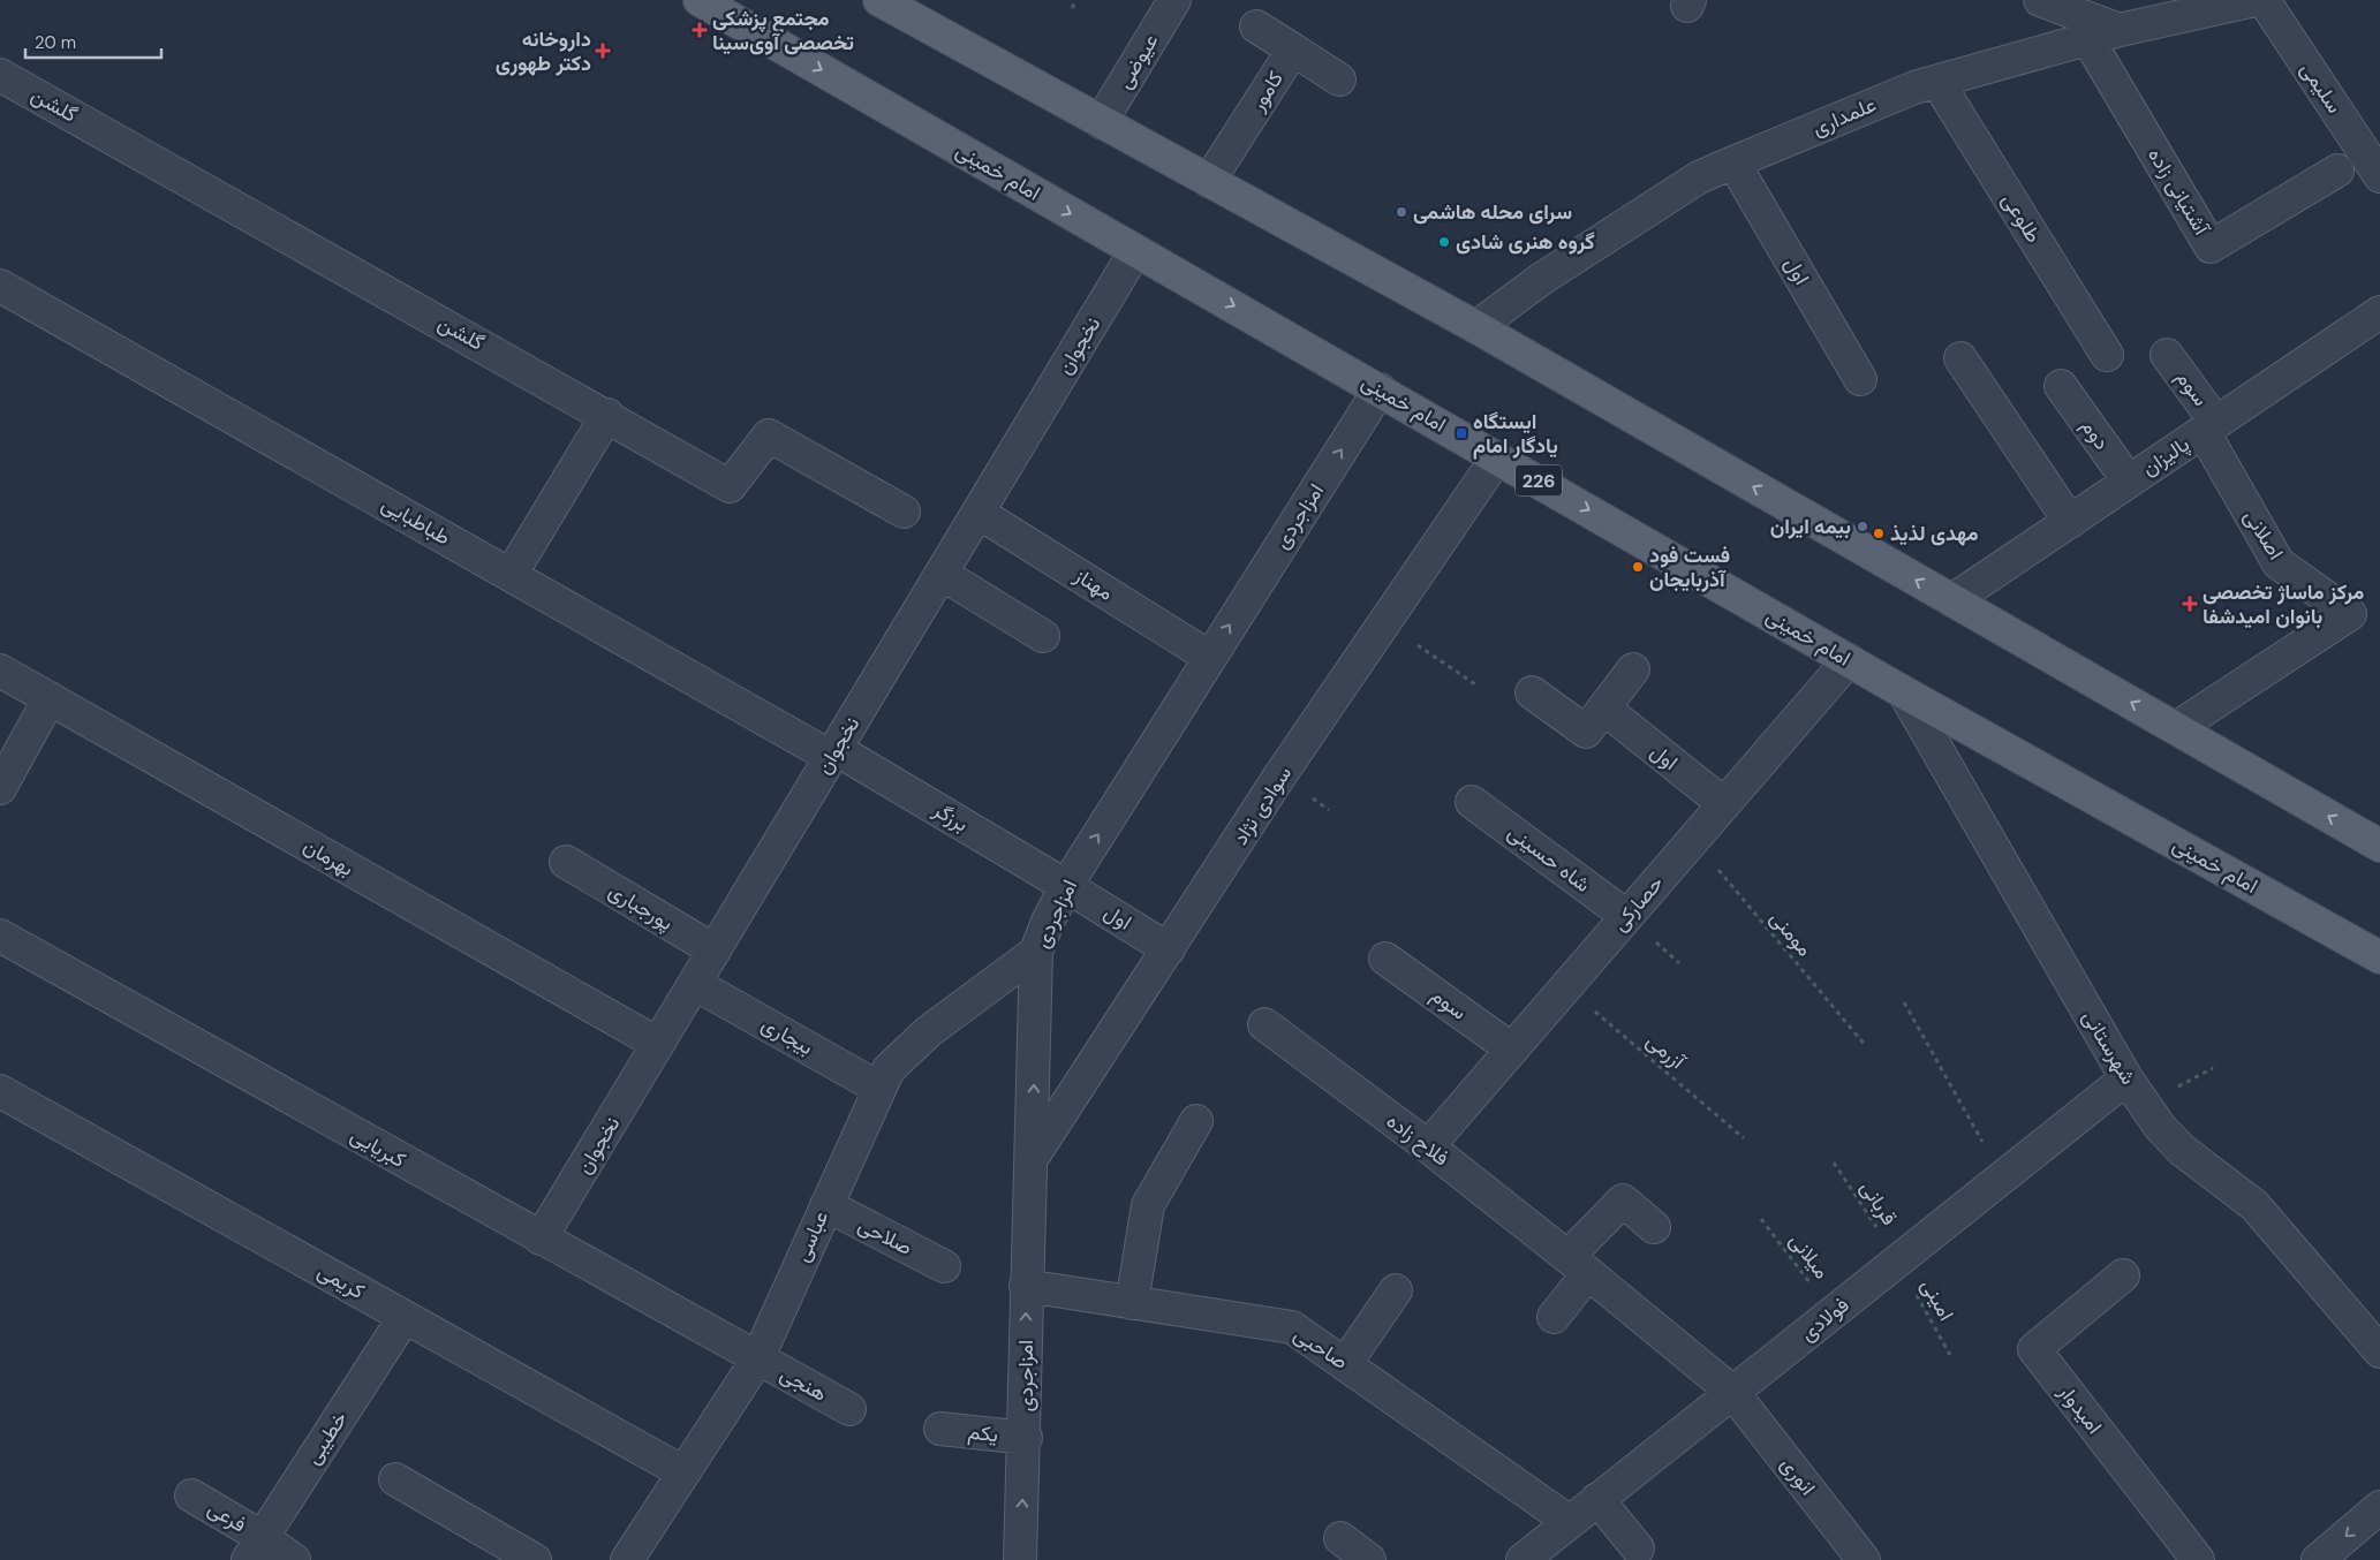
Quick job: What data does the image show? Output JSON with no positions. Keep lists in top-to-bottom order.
{
  "streets": {
    "main road": ["امام خمینی", "226"],
    "street": [
      "عیوضی",
      "سلیمی",
      "کامور",
      "گلشن",
      "علمداری",
      "آشتیانی زاده",
      "طلوعی",
      "اول",
      "نخجوان",
      "سوم",
      "دوم",
      "پالیزان",
      "امزاجردی",
      "طباطبایی",
      "اصلانی",
      "مهناز",
      "سوادی نژاد",
      "برزگر",
      "بهرمان",
      "شاه حسینی",
      "حصارکی",
      "پورجباری",
      "بیجاری",
      "شهرستانی",
      "فلاح زاده",
      "کبریایی",
      "عباسی",
      "صلاحی",
      "کریمی",
      "فولادی",
      "صاحبی",
      "هنجی",
      "امیدوار",
      "یکم",
      "خطیبی",
      "انوری",
      "فرعی"
    ],
    "path": [
      "مومنی",
      "آزرمی",
      "قربانی",
      "میلانی",
      "امینی"
    ]
  },
  "crossings": [
    ["علمداری", "آشتیانی زاده"],
    ["علمداری", "طلوعی"],
    ["علمداری", "اول"],
    ["امام خمینی", "نخجوان"],
    ["امام خمینی", "امزاجردی"],
    ["امام خمینی", "سوادی نژاد"],
    ["امام خمینی", "حصارکی"],
    ["امام خمینی", "شهرستانی"],
    ["اول", "امزاجردی"],
    ["اول", "سوادی نژاد"],
    ["اول", "برزگر"],
    ["اول", "حصارکی"],
    ["نخجوان", "طباطبایی"],
    ["نخجوان", "مهناز"],
    ["نخجوان", "برزگر"],
    ["نخجوان", "بهرمان"],
    ["نخجوان", "پورجباری"],
    ["نخجوان", "بیجاری"],
    ["نخجوان", "کبریایی"],
    ["سوم", "پالیزان"],
    ["سوم", "اصلانی"],
    ["سوم", "حصارکی"],
    ["دوم", "پالیزان"],
    ["پالیزان", "اصلانی"],
    ["امزاجردی", "مهناز"],
    ["امزاجردی", "سوادی نژاد"],
    ["امزاجردی", "برزگر"],
    ["امزاجردی", "عباسی"],
    ["امزاجردی", "صاحبی"],
    ["امزاجردی", "یکم"],
    ["طباطبایی", "برزگر"],
    ["شاه حسینی", "حصارکی"],
    ["حصارکی", "مومنی"],
    ["حصارکی", "آزرمی"],
    ["حصارکی", "فلاح زاده"],
    ["بیجاری", "عباسی"],
    ["شهرستانی", "فولادی"],
    ["فلاح زاده", "فولادی"],
    ["فلاح زاده", "انوری"],
    ["کبریایی", "عباسی"],
    ["کبریایی", "هنجی"],
    ["قربانی", "امینی"],
    ["قربانی", "فولادی"],
    ["عباسی", "صلاحی"],
    ["عباسی", "کریمی"],
    ["عباسی", "هنجی"],
    ["میلانی", "فولادی"],
    ["کریمی", "خطیبی"],
    ["امینی", "فولادی"],
    ["فولادی", "صاحبی"],
    ["فولادی", "انوری"],
    ["خطیبی", "فرعی"]
  ],
  "one_way": ["امزاجردی"],
  "places": {
    "health": ["مجتمع پزشکی تخصصی آوی‌سینا", "داروخانه دکتر طهوری", "مرکز ماساژ تخصصی بانوان امیدشفا"],
    "other": [
      "سرای محله هاشمی",
      "گروه هنری شادی",
      "بیمه ایران",
      "مهدی لذیذ",
      "فست فود آذربایجان"
    ],
    "transit": ["ایستگاه یادگار امام"]
  },
  "scale_bar": "20 m"
}
